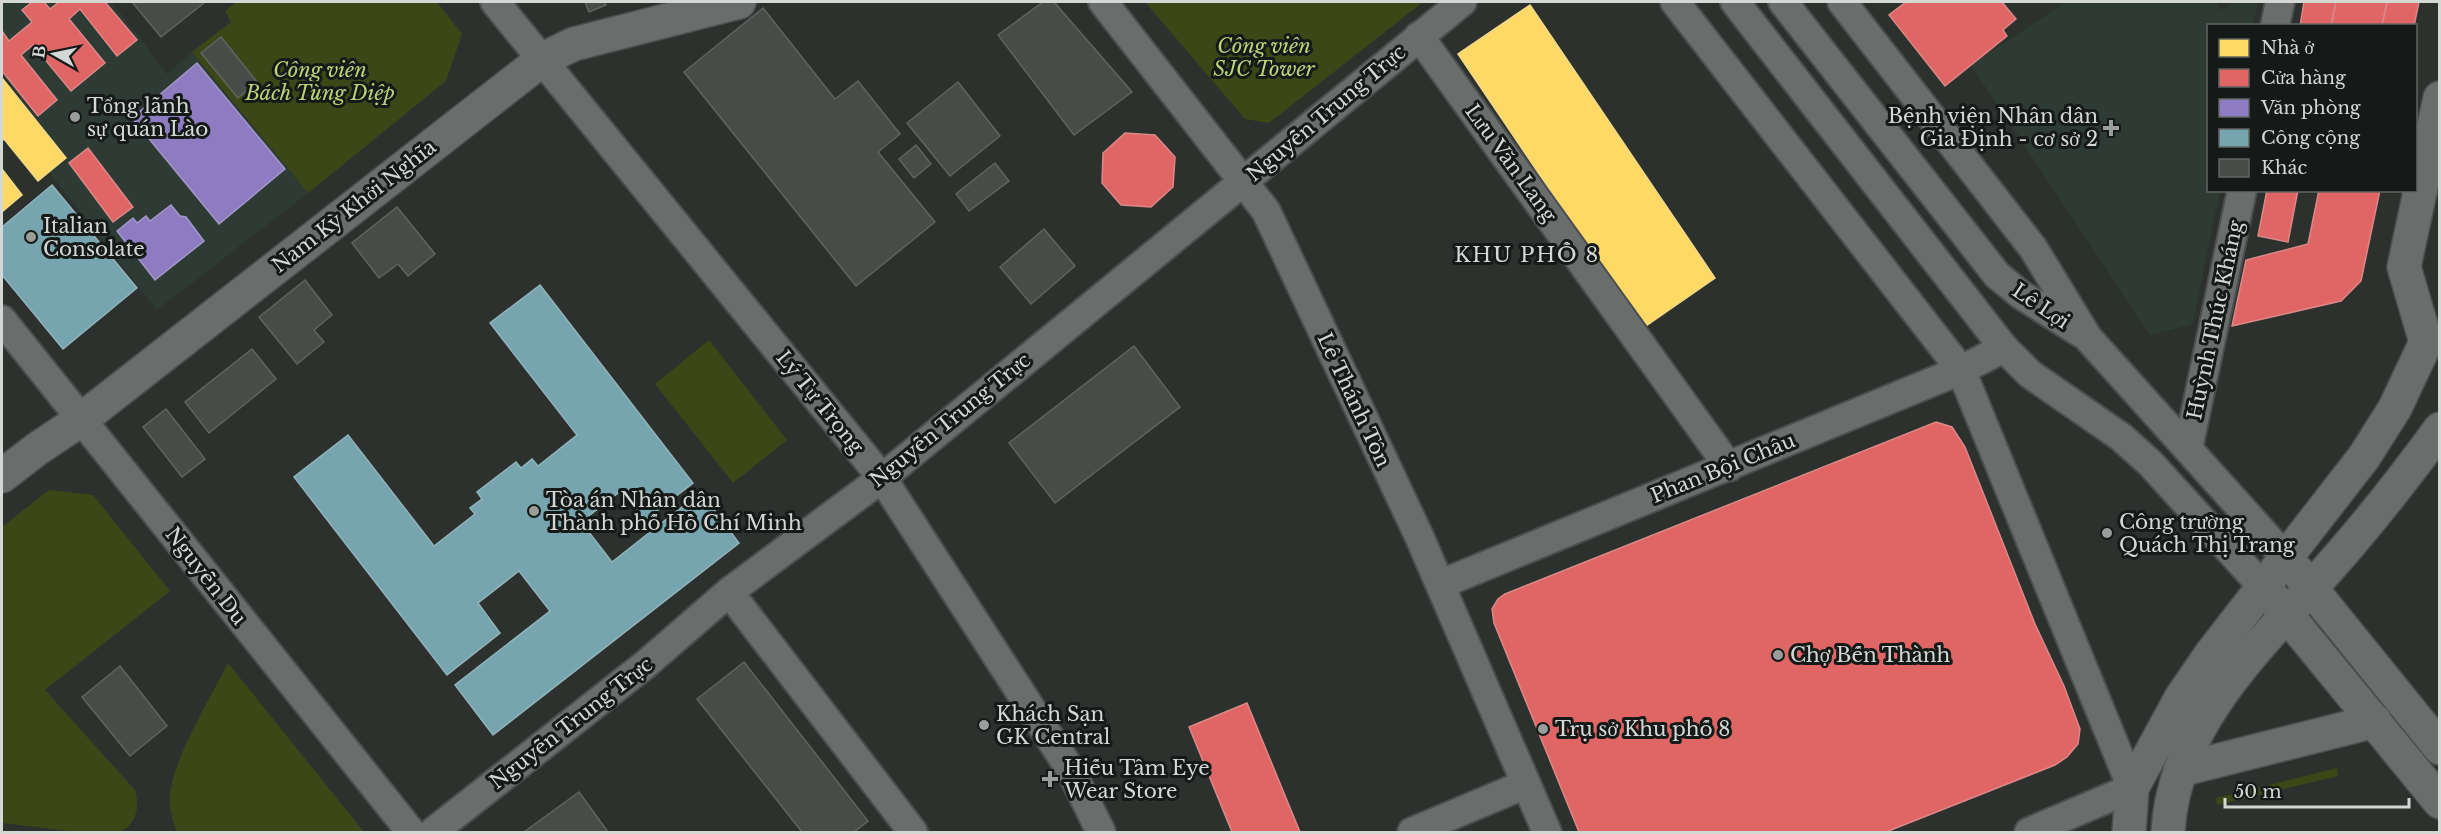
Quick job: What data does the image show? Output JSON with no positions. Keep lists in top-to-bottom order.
{
  "streets": {
    "main road": ["Nam Kỳ Khởi Nghĩa"],
    "street": [
      "Nguyễn Trung Trực",
      "Lưu Văn Lang",
      "Lê Lợi",
      "Huỳnh Thúc Kháng",
      "Lê Thánh Tôn",
      "Lý Tự Trọng",
      "Phan Bội Châu",
      "Nguyễn Du"
    ]
  },
  "crossings": [
    ["Nguyễn Trung Trực", "Lưu Văn Lang"],
    ["Nguyễn Trung Trực", "Lê Thánh Tôn"],
    ["Nguyễn Trung Trực", "Lý Tự Trọng"],
    ["Lưu Văn Lang", "Phan Bội Châu"],
    ["Nam Kỳ Khởi Nghĩa", "Lý Tự Trọng"],
    ["Nam Kỳ Khởi Nghĩa", "Nguyễn Du"],
    ["Lê Thánh Tôn", "Phan Bội Châu"]
  ],
  "districts": ["KHU PHỐ 8"],
  "parks": ["Công viên SJC Tower", "Công viên Bách Tùng Diệp"],
  "places": {
    "other": [
      "Tổng lãnh sự quán Lào",
      "Italian Consolate",
      "Tòa án Nhân dân Thành phố Hồ Chí Minh",
      "Công trường Quách Thị Trang",
      "Chợ Bến Thành",
      "Khách Sạn GK Central",
      "Trụ sở Khu phố 8"
    ],
    "health": ["Bệnh viện Nhân dân Gia Định - cơ sở 2", "Hiếu Tâm Eye Wear Store"]
  },
  "legend": [
    "Nhà ở",
    "Cửa hàng",
    "Văn phòng",
    "Công cộng",
    "Khác"
  ],
  "scale_bar": "50 m",
  "north": "left"
}
